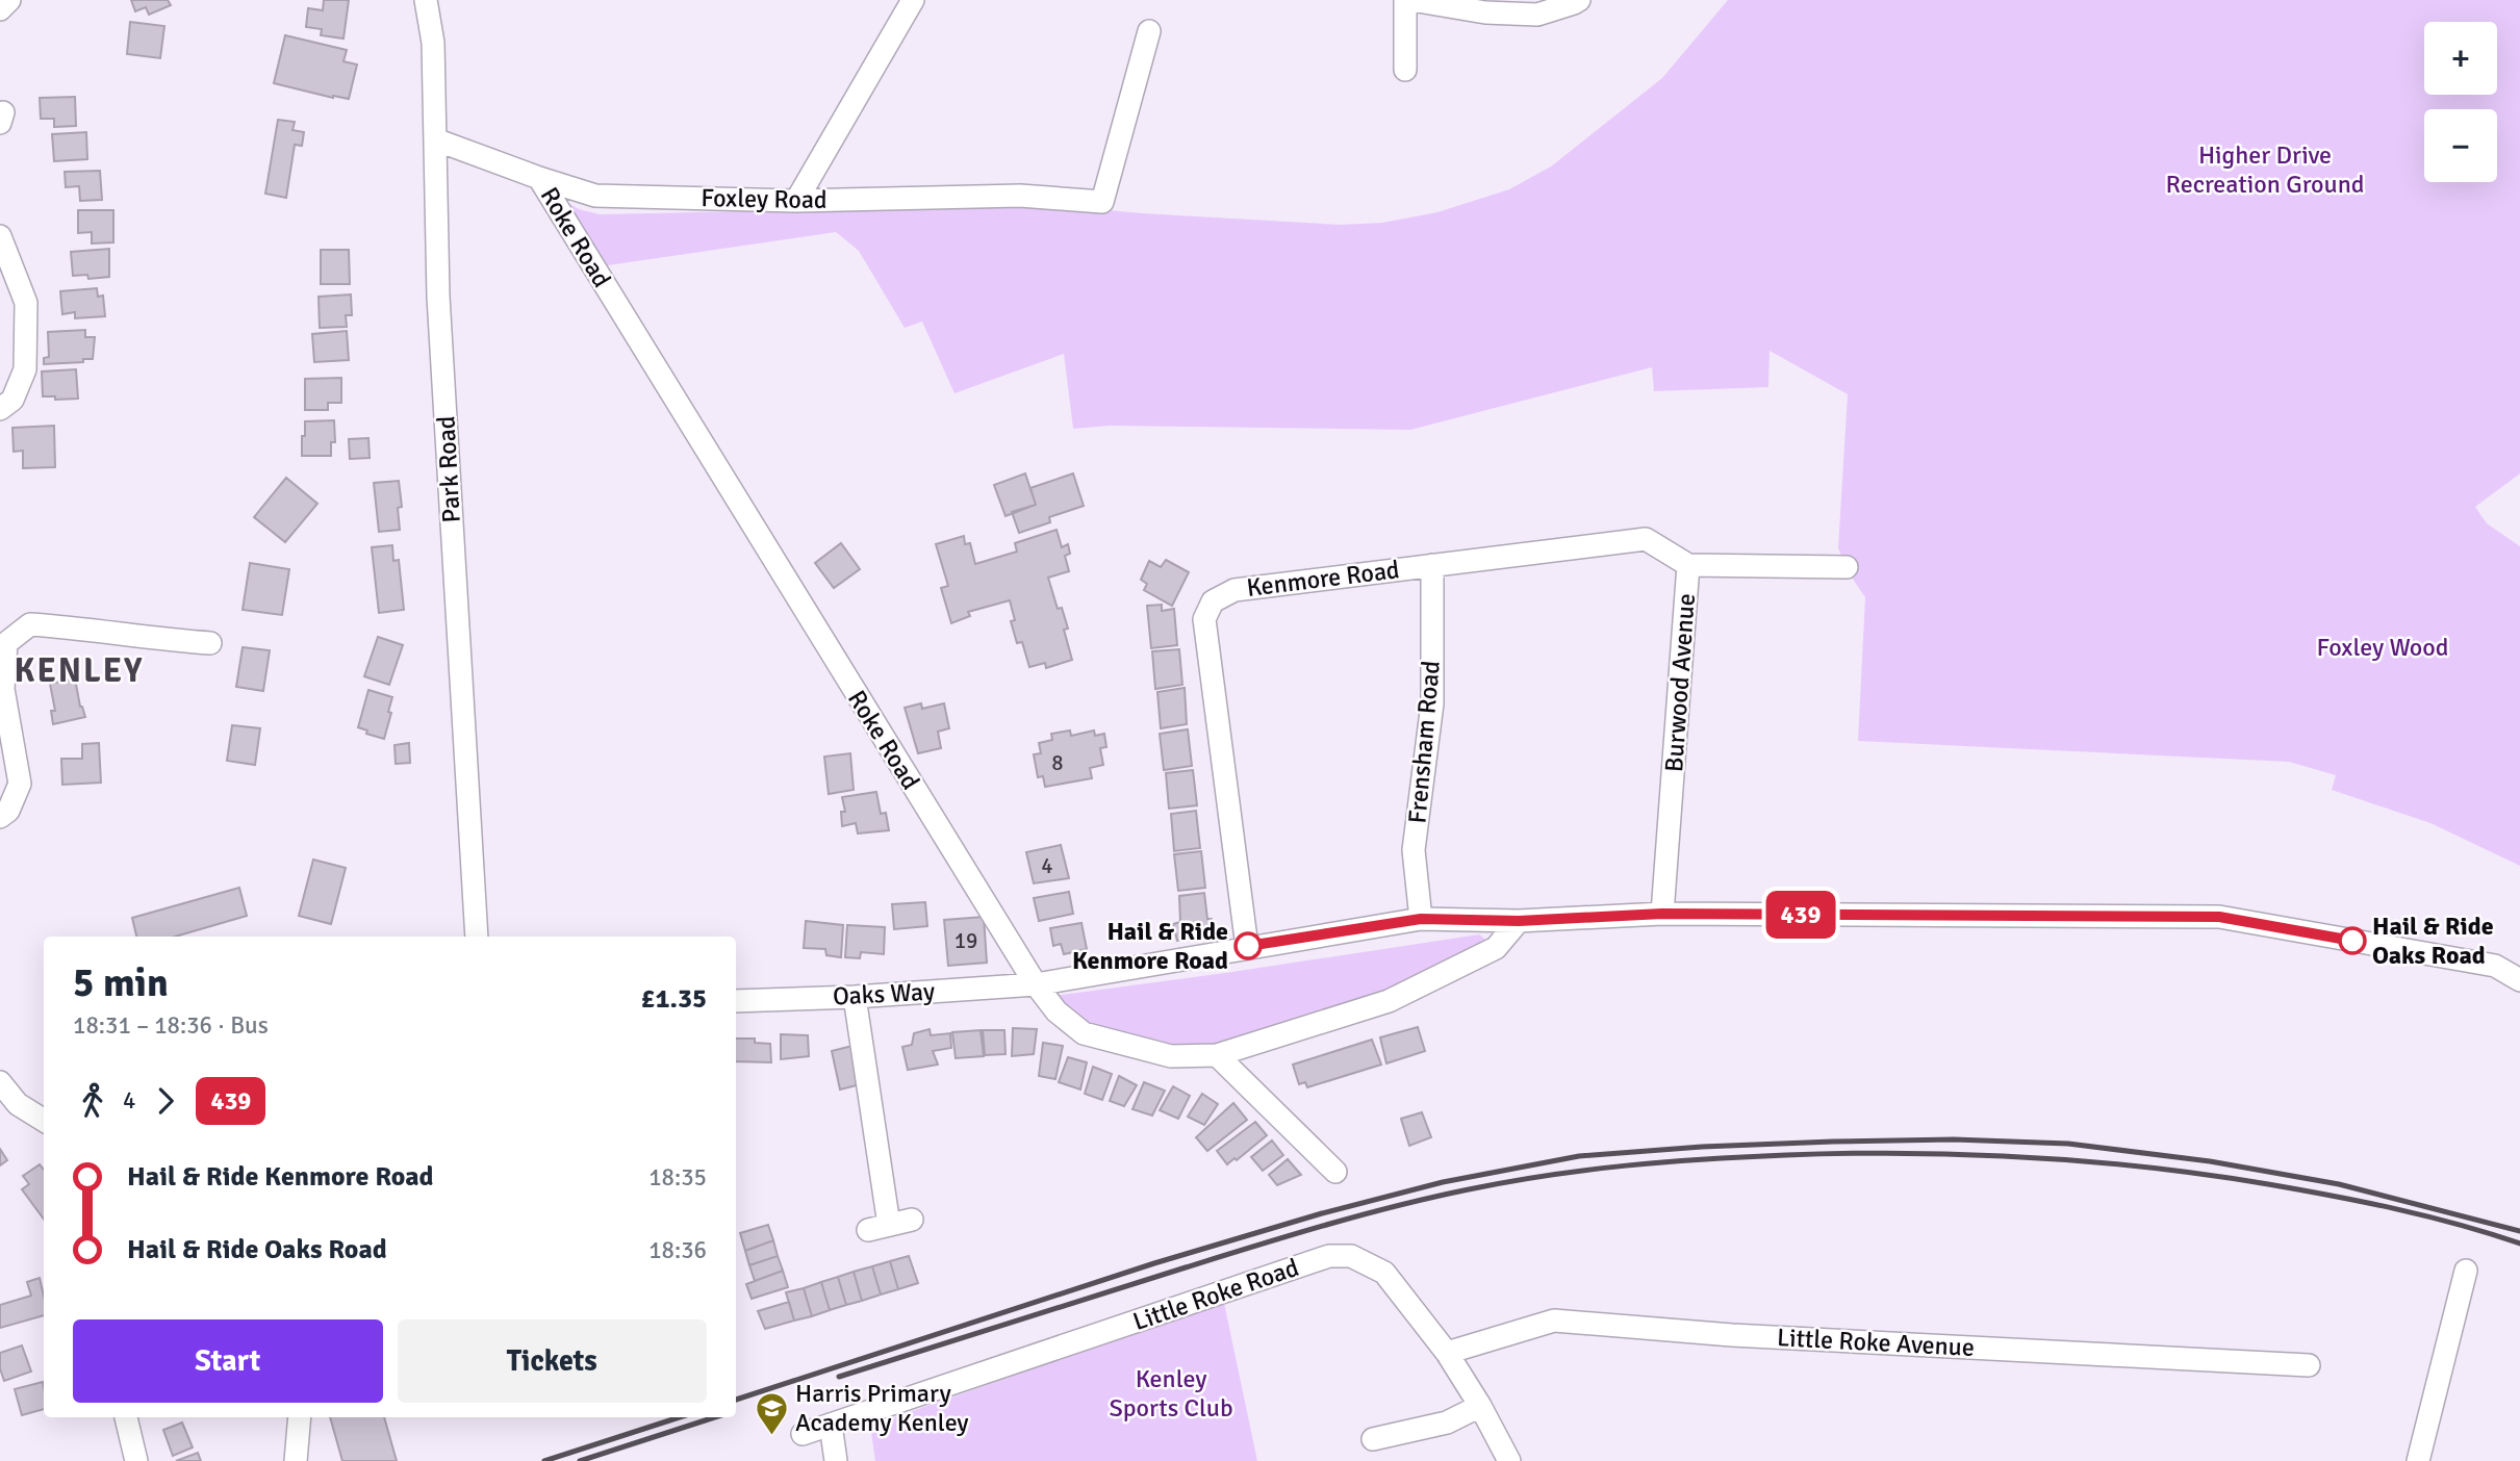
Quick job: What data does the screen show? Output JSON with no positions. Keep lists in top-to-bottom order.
{
  "streets": {
    "street": [
      "Foxley Road",
      "Roke Road",
      "Park Road",
      "Kenmore Road",
      "Burwood Avenue",
      "Frensham Road",
      "Oaks Way",
      "Little Roke Road",
      "Little Roke Avenue"
    ]
  },
  "crossings": [
    ["Foxley Road", "Roke Road"],
    ["Foxley Road", "Park Road"],
    ["Roke Road", "Oaks Way"],
    ["Kenmore Road", "Burwood Avenue"],
    ["Kenmore Road", "Frensham Road"],
    ["Kenmore Road", "Oaks Way"],
    ["Burwood Avenue", "Oaks Way"],
    ["Frensham Road", "Oaks Way"],
    ["Little Roke Road", "Little Roke Avenue"]
  ],
  "districts": ["KENLEY"],
  "parks": ["Higher Drive Recreation Ground", "Foxley Wood", "Kenley Sports Club"],
  "places": {
    "other": ["Hail & Ride Oaks Road", "Hail & Ride Kenmore Road"],
    "school or university": ["Harris Primary Academy Kenley"]
  },
  "lines": ["bus line 439"],
  "house_numbers": ["8", "4", "19"],
  "page": {
    "on_map": "439",
    "map_buttons": ["+", "−"],
    "heading": ["5 min", "18:31 – 18:36 · Bus", "£1.35"],
    "legs": ["4", "439"],
    "list": [
      {
        "name": "Hail & Ride Kenmore Road",
        "value": "18:35"
      },
      {
        "name": "Hail & Ride Oaks Road",
        "value": "18:36"
      }
    ],
    "buttons": ["Start", "Tickets"]
  }
}
